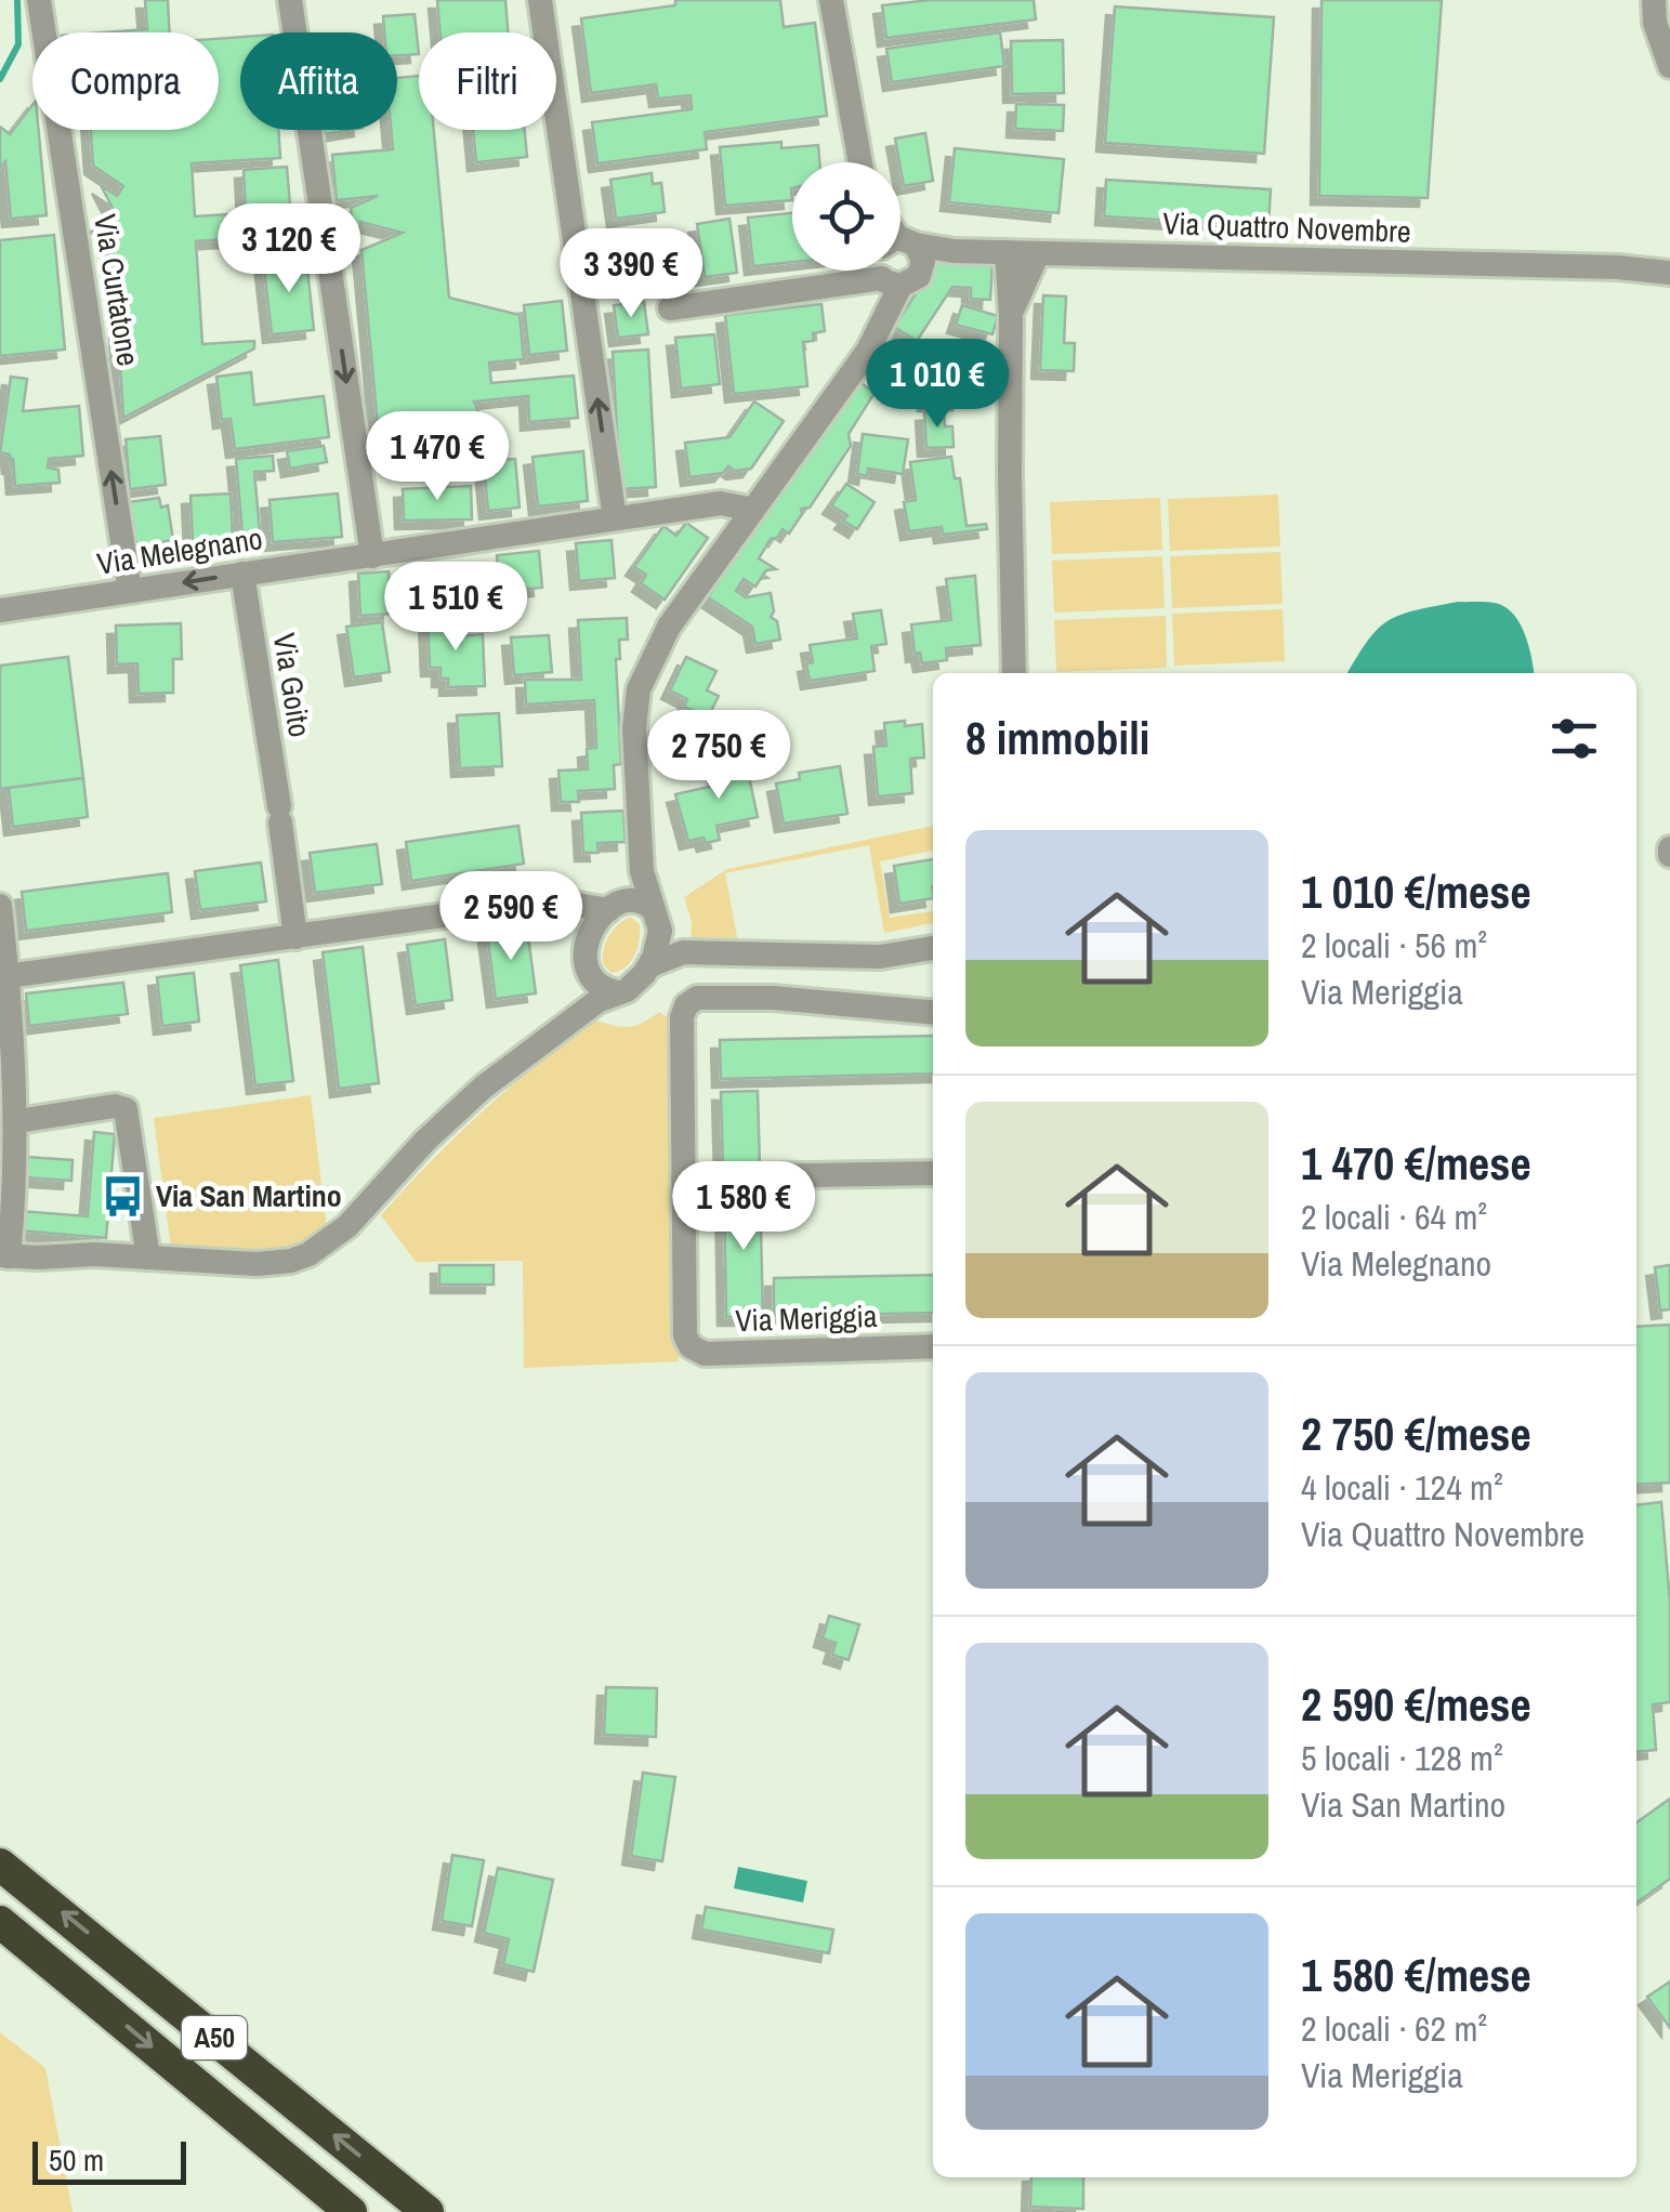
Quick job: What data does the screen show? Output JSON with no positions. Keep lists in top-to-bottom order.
{
  "streets": {
    "highway": ["A50"],
    "street": [
      "Via Quattro Novembre",
      "Via Curtatone",
      "Via Melegnano",
      "Via Goito",
      "Via Meriggia"
    ]
  },
  "crossings": [
    ["Via Curtatone", "Via Melegnano"],
    ["Via Melegnano", "Via Goito"]
  ],
  "one_way": ["Via Curtatone"],
  "places": {
    "bus stop": ["Via San Martino"]
  },
  "scale_bar": "50 m",
  "page": {
    "chip": ["Compra", "Affitta", "Filtri"],
    "price": [
      "3 120 €",
      "3 390 €",
      "1 010 €",
      "1 470 €",
      "1 510 €",
      "2 750 €",
      "2 590 €",
      "1 580 €"
    ],
    "heading": "8 immobili",
    "list": [
      {
        "name": "1 010 €/mese",
        "note": "2 locali · 56 m² · Via Meriggia"
      },
      {
        "name": "1 470 €/mese",
        "note": "2 locali · 64 m² · Via Melegnano"
      },
      {
        "name": "2 750 €/mese",
        "note": "4 locali · 124 m² · Via Quattro Novembre"
      },
      {
        "name": "2 590 €/mese",
        "note": "5 locali · 128 m² · Via San Martino"
      },
      {
        "name": "1 580 €/mese",
        "note": "2 locali · 62 m² · Via Meriggia"
      }
    ],
    "scale": "50 m"
  }
}
